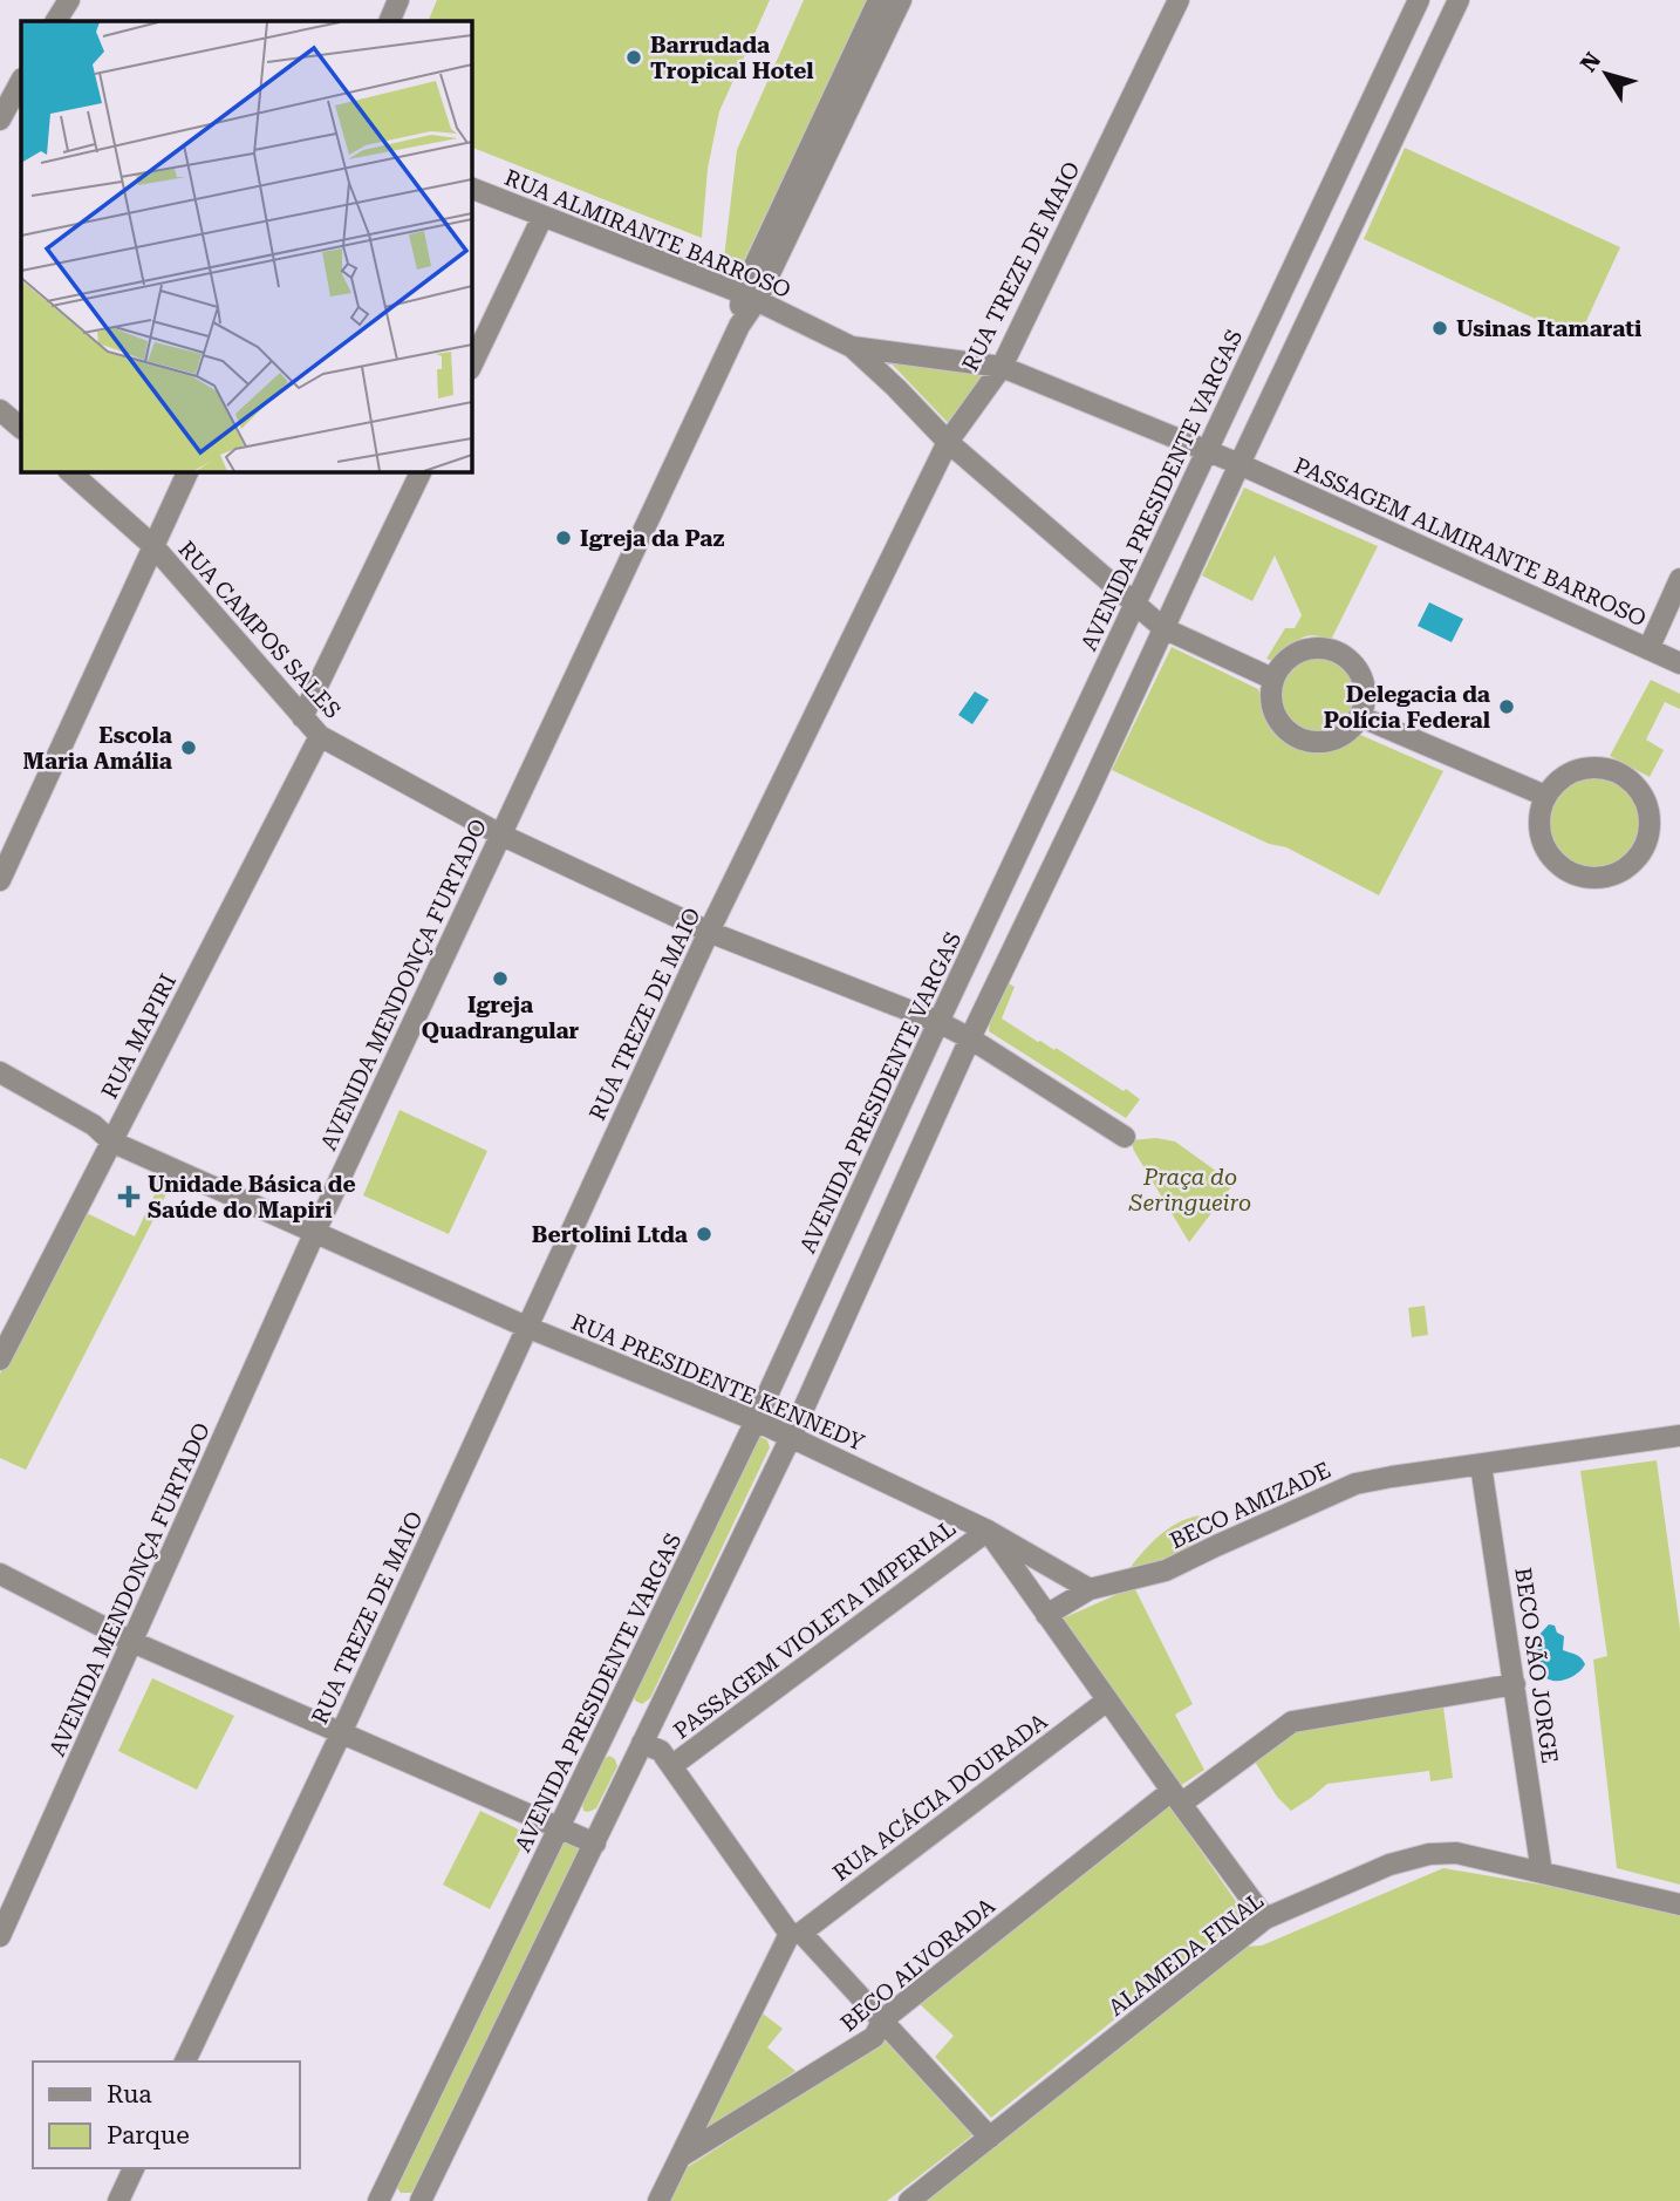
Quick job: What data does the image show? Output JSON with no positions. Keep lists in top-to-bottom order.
{
  "streets": {
    "street": [
      "RUA ALMIRANTE BARROSO",
      "RUA TREZE DE MAIO",
      "AVENIDA PRESIDENTE VARGAS",
      "PASSAGEM ALMIRANTE BARROSO",
      "RUA CAMPOS SALES",
      "AVENIDA MENDONÇA FURTADO",
      "RUA MAPIRI",
      "RUA PRESIDENTE KENNEDY",
      "BECO AMIZADE",
      "PASSAGEM VIOLETA IMPERIAL",
      "BECO SÃO JORGE",
      "RUA ACÁCIA DOURADA",
      "ALAMEDA FINAL",
      "BECO ALVORADA"
    ]
  },
  "crossings": [
    ["RUA ALMIRANTE BARROSO", "RUA TREZE DE MAIO"],
    ["RUA ALMIRANTE BARROSO", "AVENIDA PRESIDENTE VARGAS"],
    ["RUA ALMIRANTE BARROSO", "PASSAGEM ALMIRANTE BARROSO"],
    ["RUA ALMIRANTE BARROSO", "AVENIDA MENDONÇA FURTADO"],
    ["RUA TREZE DE MAIO", "RUA CAMPOS SALES"],
    ["RUA TREZE DE MAIO", "RUA PRESIDENTE KENNEDY"],
    ["AVENIDA PRESIDENTE VARGAS", "RUA CAMPOS SALES"],
    ["AVENIDA PRESIDENTE VARGAS", "RUA PRESIDENTE KENNEDY"],
    ["RUA CAMPOS SALES", "AVENIDA MENDONÇA FURTADO"],
    ["RUA CAMPOS SALES", "RUA MAPIRI"],
    ["AVENIDA MENDONÇA FURTADO", "RUA PRESIDENTE KENNEDY"],
    ["RUA MAPIRI", "RUA PRESIDENTE KENNEDY"],
    ["RUA PRESIDENTE KENNEDY", "BECO AMIZADE"],
    ["RUA PRESIDENTE KENNEDY", "PASSAGEM VIOLETA IMPERIAL"],
    ["RUA PRESIDENTE KENNEDY", "RUA ACÁCIA DOURADA"],
    ["RUA PRESIDENTE KENNEDY", "ALAMEDA FINAL"],
    ["RUA PRESIDENTE KENNEDY", "BECO ALVORADA"],
    ["BECO AMIZADE", "BECO SÃO JORGE"],
    ["BECO SÃO JORGE", "ALAMEDA FINAL"],
    ["BECO SÃO JORGE", "BECO ALVORADA"]
  ],
  "parks": ["Praça do Seringueiro"],
  "places": {
    "other": [
      "Barrudada Tropical Hotel",
      "Usinas Itamarati",
      "Igreja da Paz",
      "Delegacia da Polícia Federal",
      "Escola Maria Amália",
      "Igreja Quadrangular",
      "Bertolini Ltda"
    ],
    "health": ["Unidade Básica de Saúde do Mapiri"]
  },
  "legend": ["Rua", "Parque"],
  "north": "top left"
}
